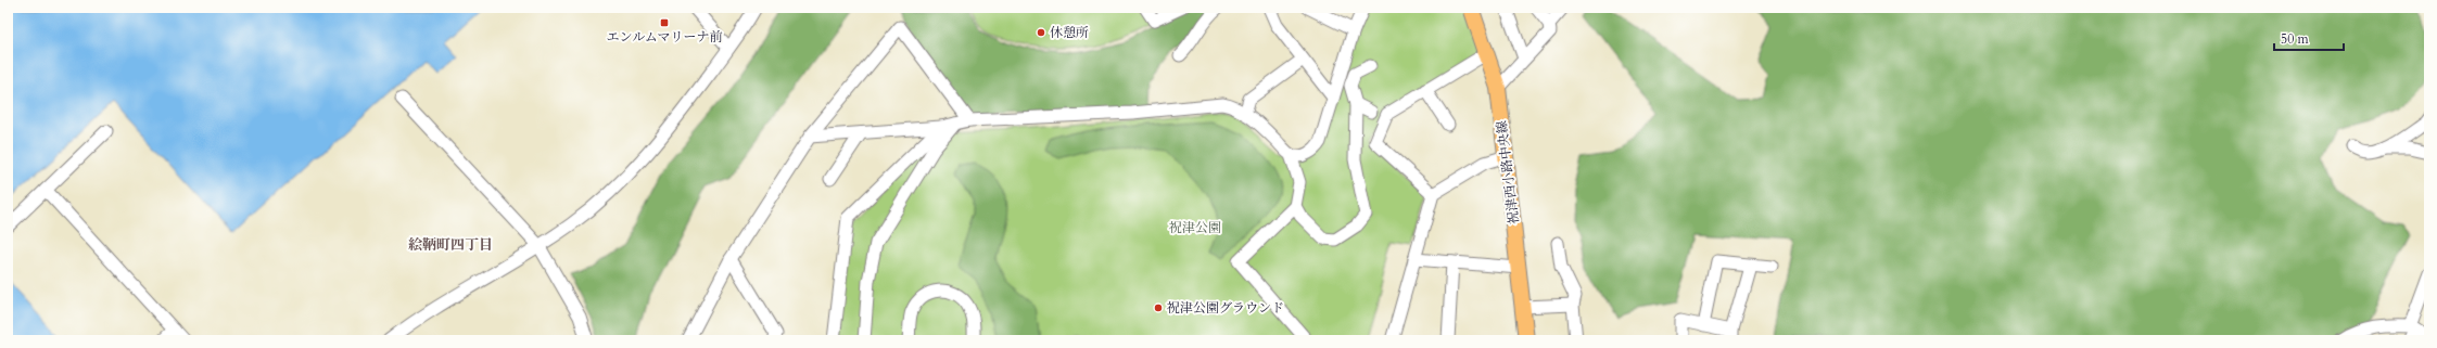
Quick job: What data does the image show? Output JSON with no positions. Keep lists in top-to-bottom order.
{
  "streets": {
    "main road": ["祝津西小路中央線"]
  },
  "districts": ["絵鞆町四丁目"],
  "parks": ["祝津公園"],
  "places": {
    "transit": ["エンルムマリーナ前"],
    "other": ["休憩所", "祝津公園グラウンド"]
  },
  "scale_bar": "50 m"
}
